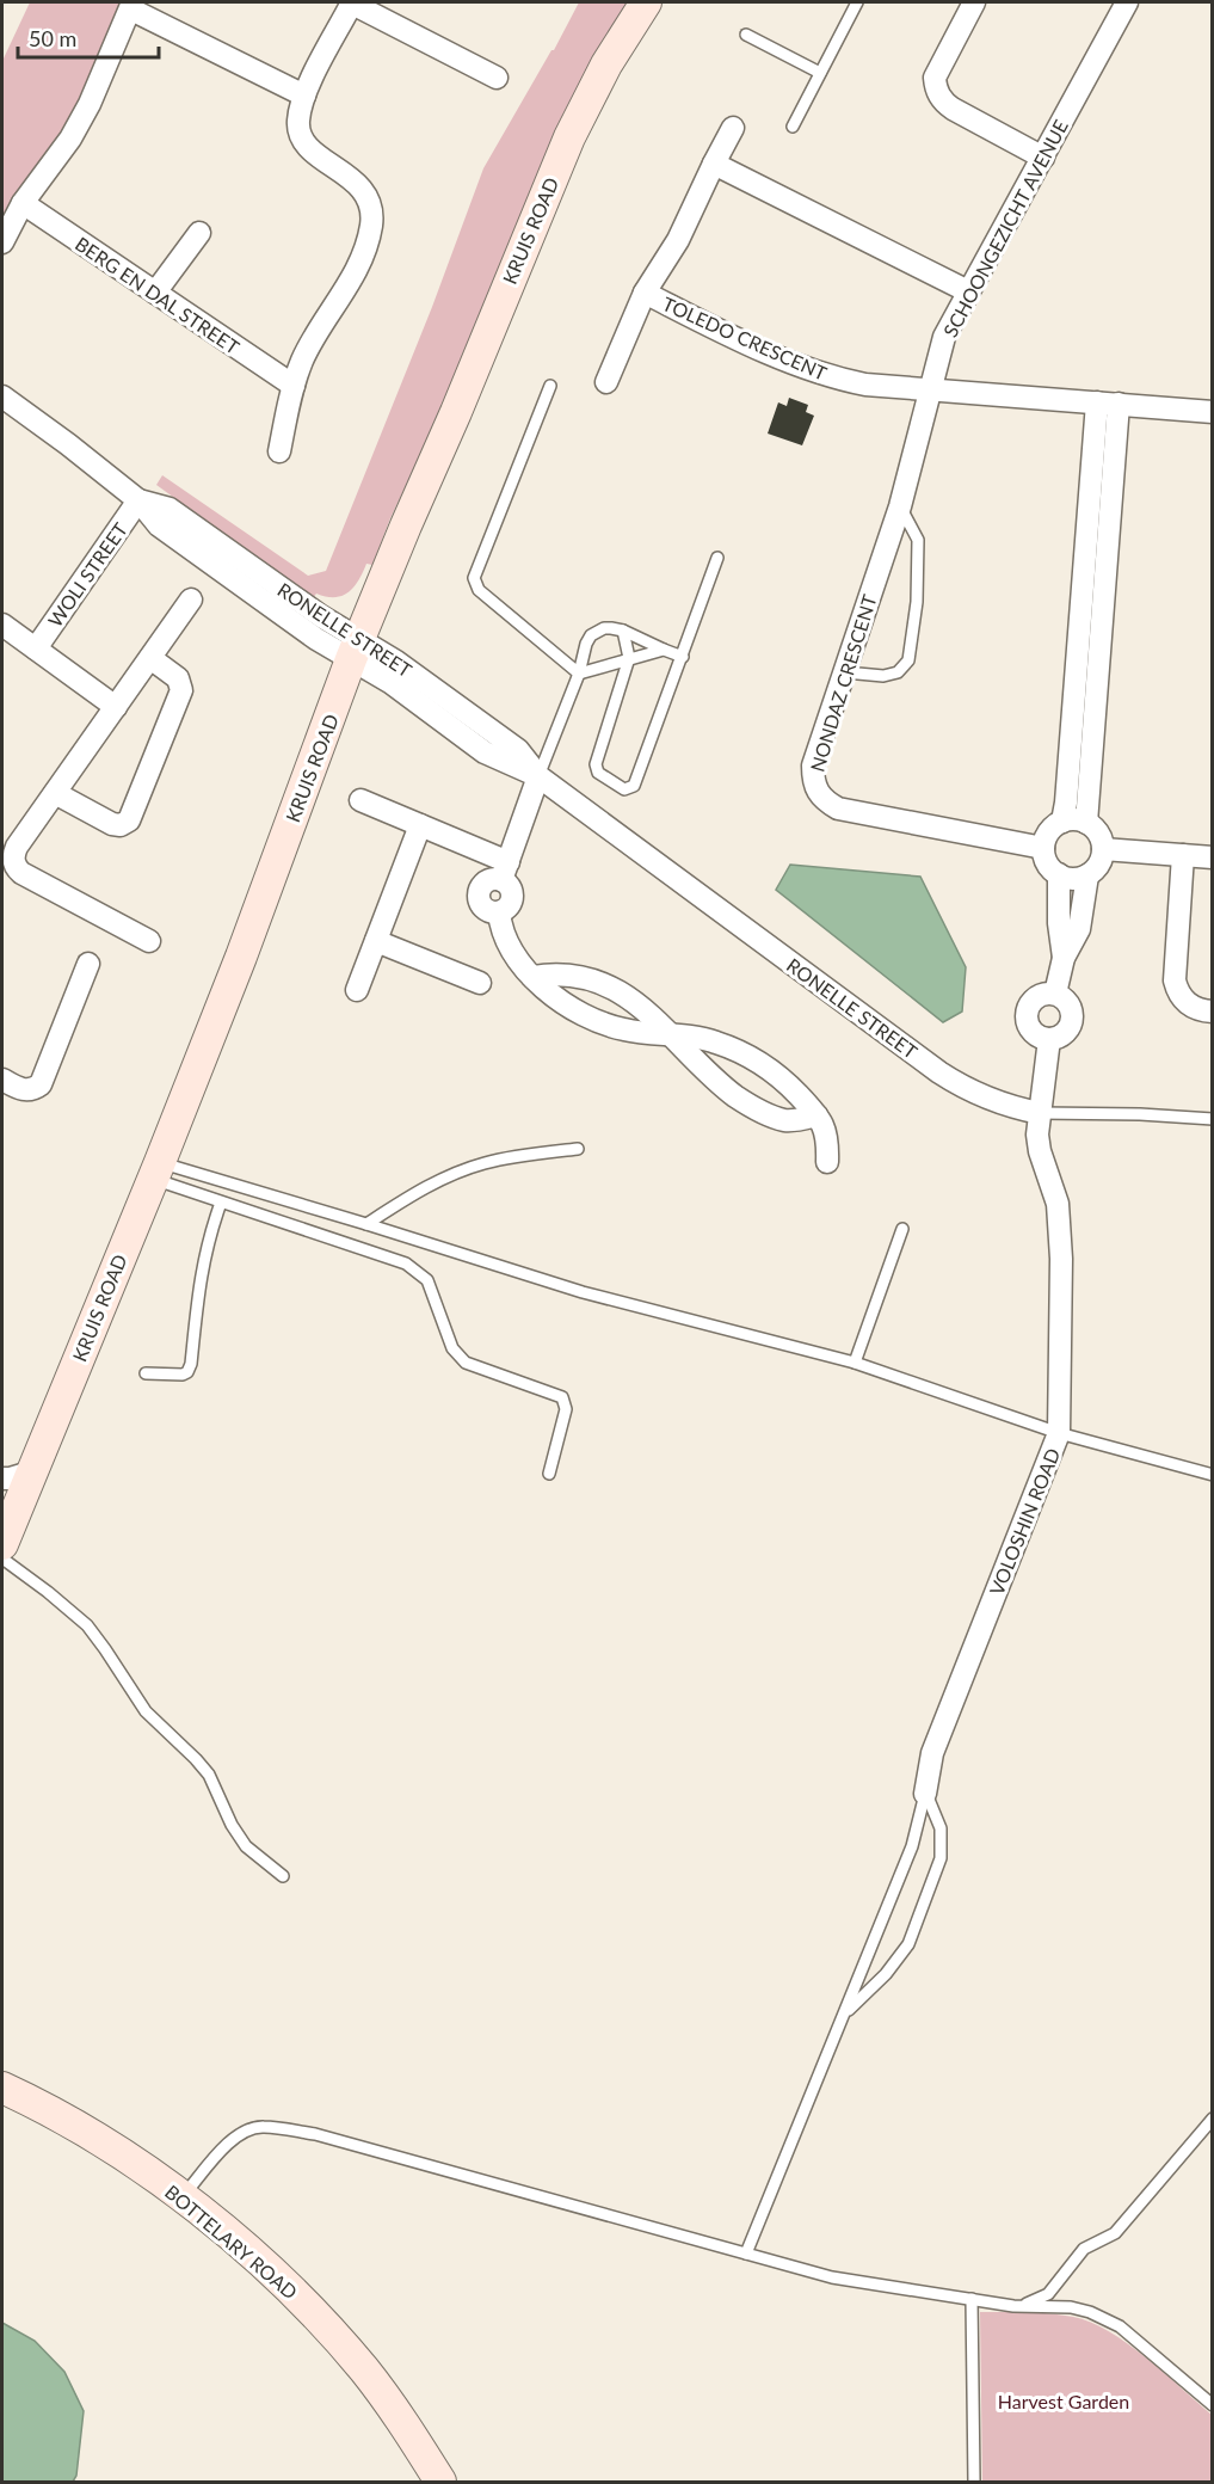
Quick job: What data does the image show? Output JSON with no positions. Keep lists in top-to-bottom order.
{
  "streets": {
    "street": [
      "SCHOONGEZICHT AVENUE",
      "KRUIS ROAD",
      "BERG EN DAL STREET",
      "TOLEDO CRESCENT",
      "WOLI STREET",
      "RONELLE STREET",
      "NONDAZ CRESCENT",
      "VOLOSHIN ROAD",
      "BOTTELARY ROAD"
    ]
  },
  "crossings": [
    ["SCHOONGEZICHT AVENUE", "TOLEDO CRESCENT"],
    ["SCHOONGEZICHT AVENUE", "NONDAZ CRESCENT"],
    ["KRUIS ROAD", "RONELLE STREET"],
    ["TOLEDO CRESCENT", "NONDAZ CRESCENT"],
    ["WOLI STREET", "RONELLE STREET"],
    ["RONELLE STREET", "VOLOSHIN ROAD"]
  ],
  "parks": ["Harvest Garden"],
  "scale_bar": "50 m"
}
